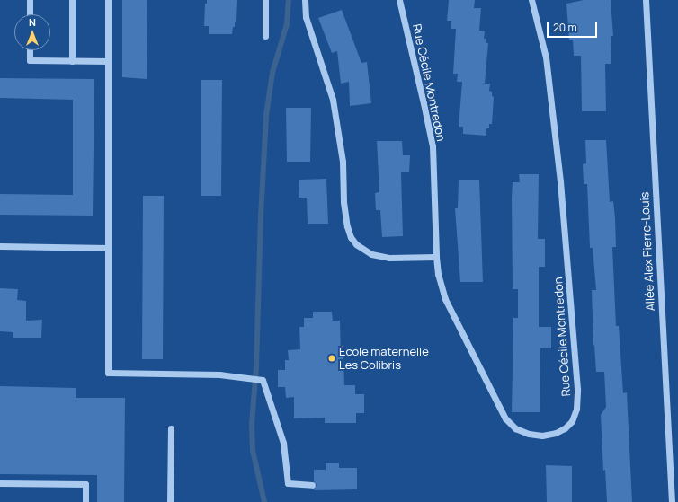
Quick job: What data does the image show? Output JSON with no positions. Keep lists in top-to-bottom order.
{
  "streets": {
    "street": ["Rue Cécile Montredon", "Allée Alex Pierre-Louis"]
  },
  "places": ["École maternelle Les Colibris"],
  "scale_bar": "20 m",
  "north": "top"
}
